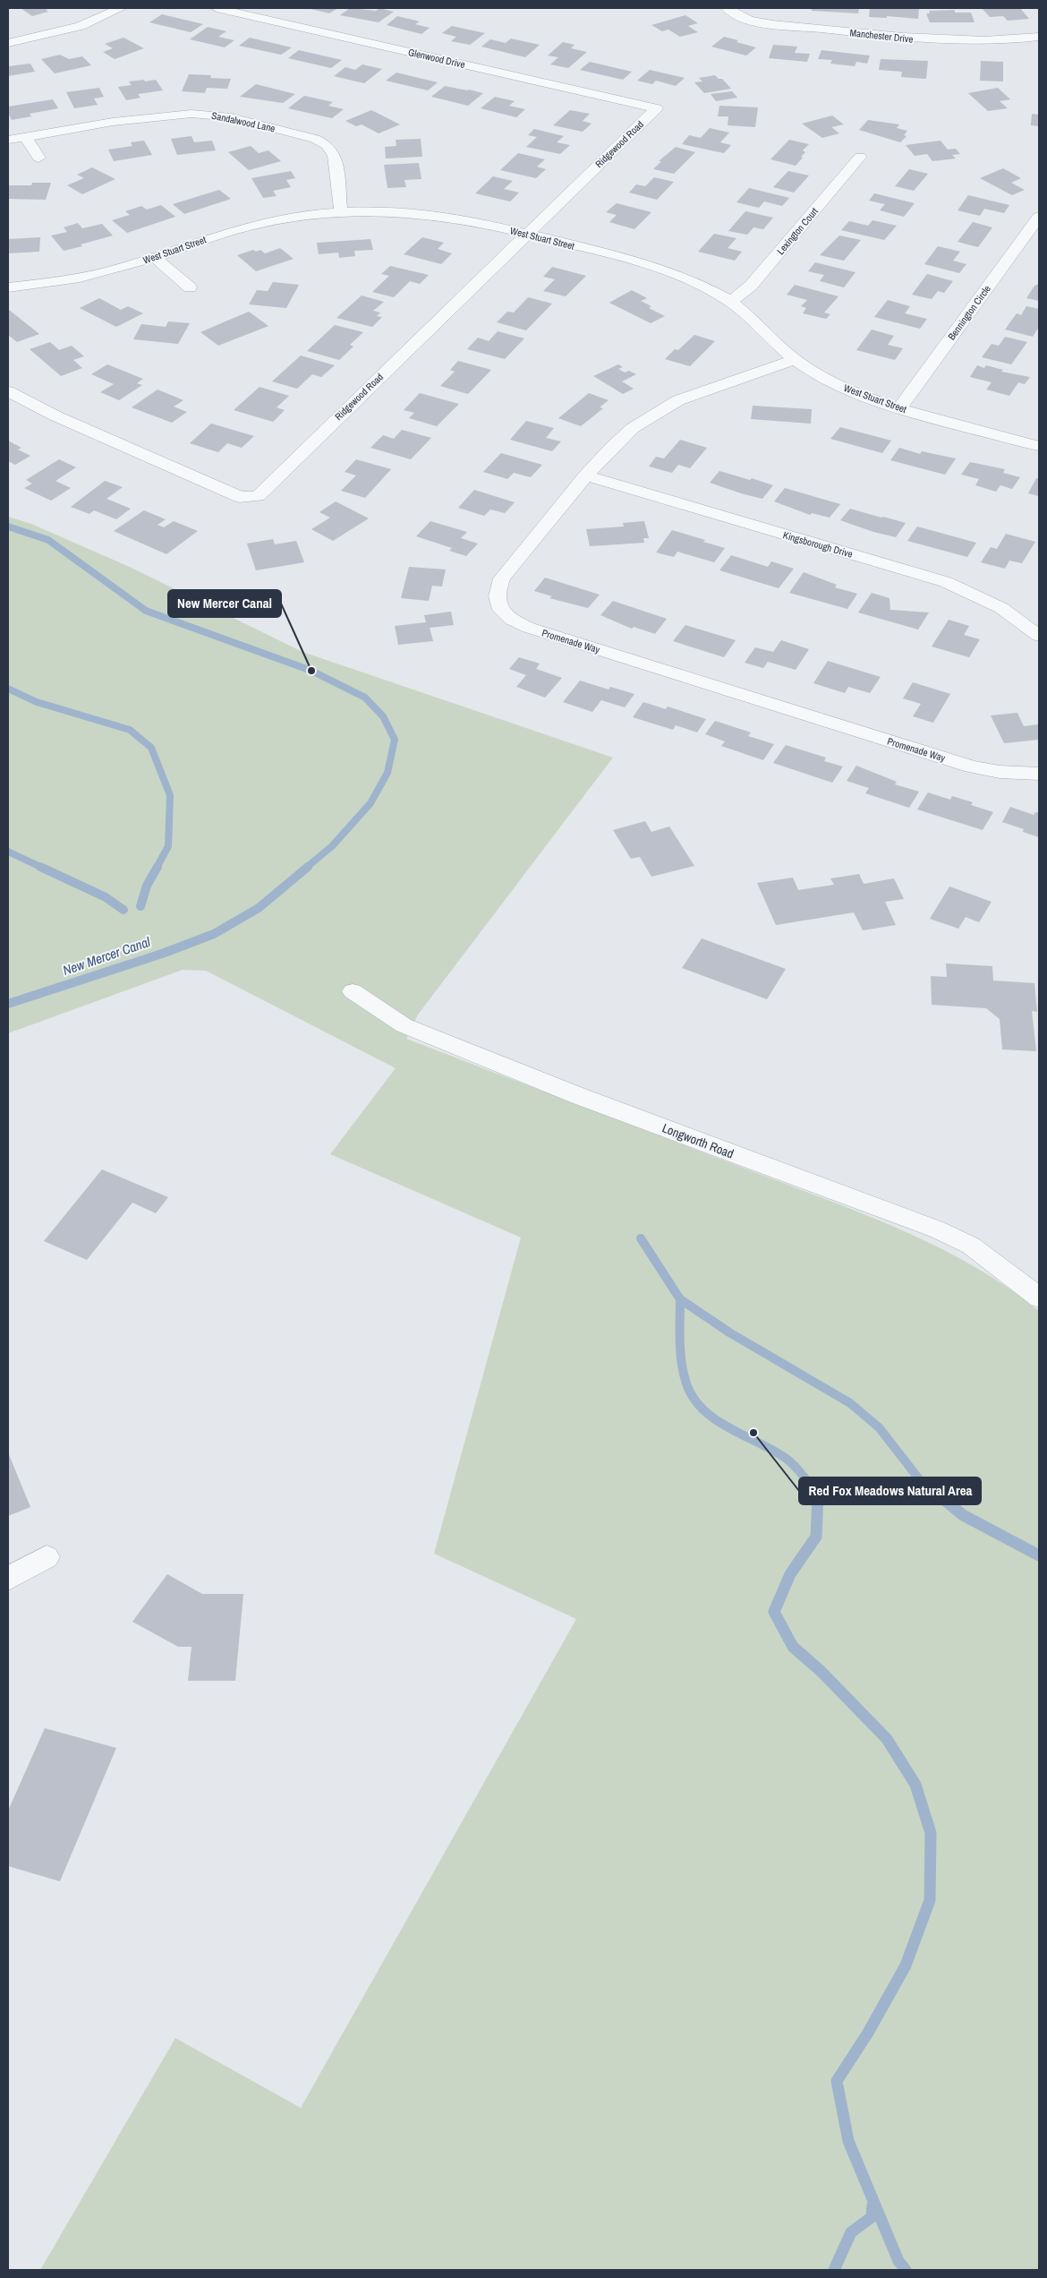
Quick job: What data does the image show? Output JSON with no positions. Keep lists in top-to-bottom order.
{
  "streets": {
    "street": [
      "Manchester Drive",
      "Glenwood Drive",
      "Sandalwood Lane",
      "Ridgewood Road",
      "Lexington Court",
      "West Stuart Street",
      "Bennington Circle",
      "Kingsborough Drive",
      "Promenade Way",
      "Longworth Road"
    ]
  },
  "crossings": [
    ["Glenwood Drive", "Ridgewood Road"],
    ["Sandalwood Lane", "West Stuart Street"],
    ["Ridgewood Road", "West Stuart Street"],
    ["Lexington Court", "West Stuart Street"],
    ["West Stuart Street", "Bennington Circle"],
    ["West Stuart Street", "Promenade Way"],
    ["Kingsborough Drive", "Promenade Way"]
  ],
  "water": ["New Mercer Canal"],
  "places": ["New Mercer Canal", "Red Fox Meadows Natural Area"]
}
